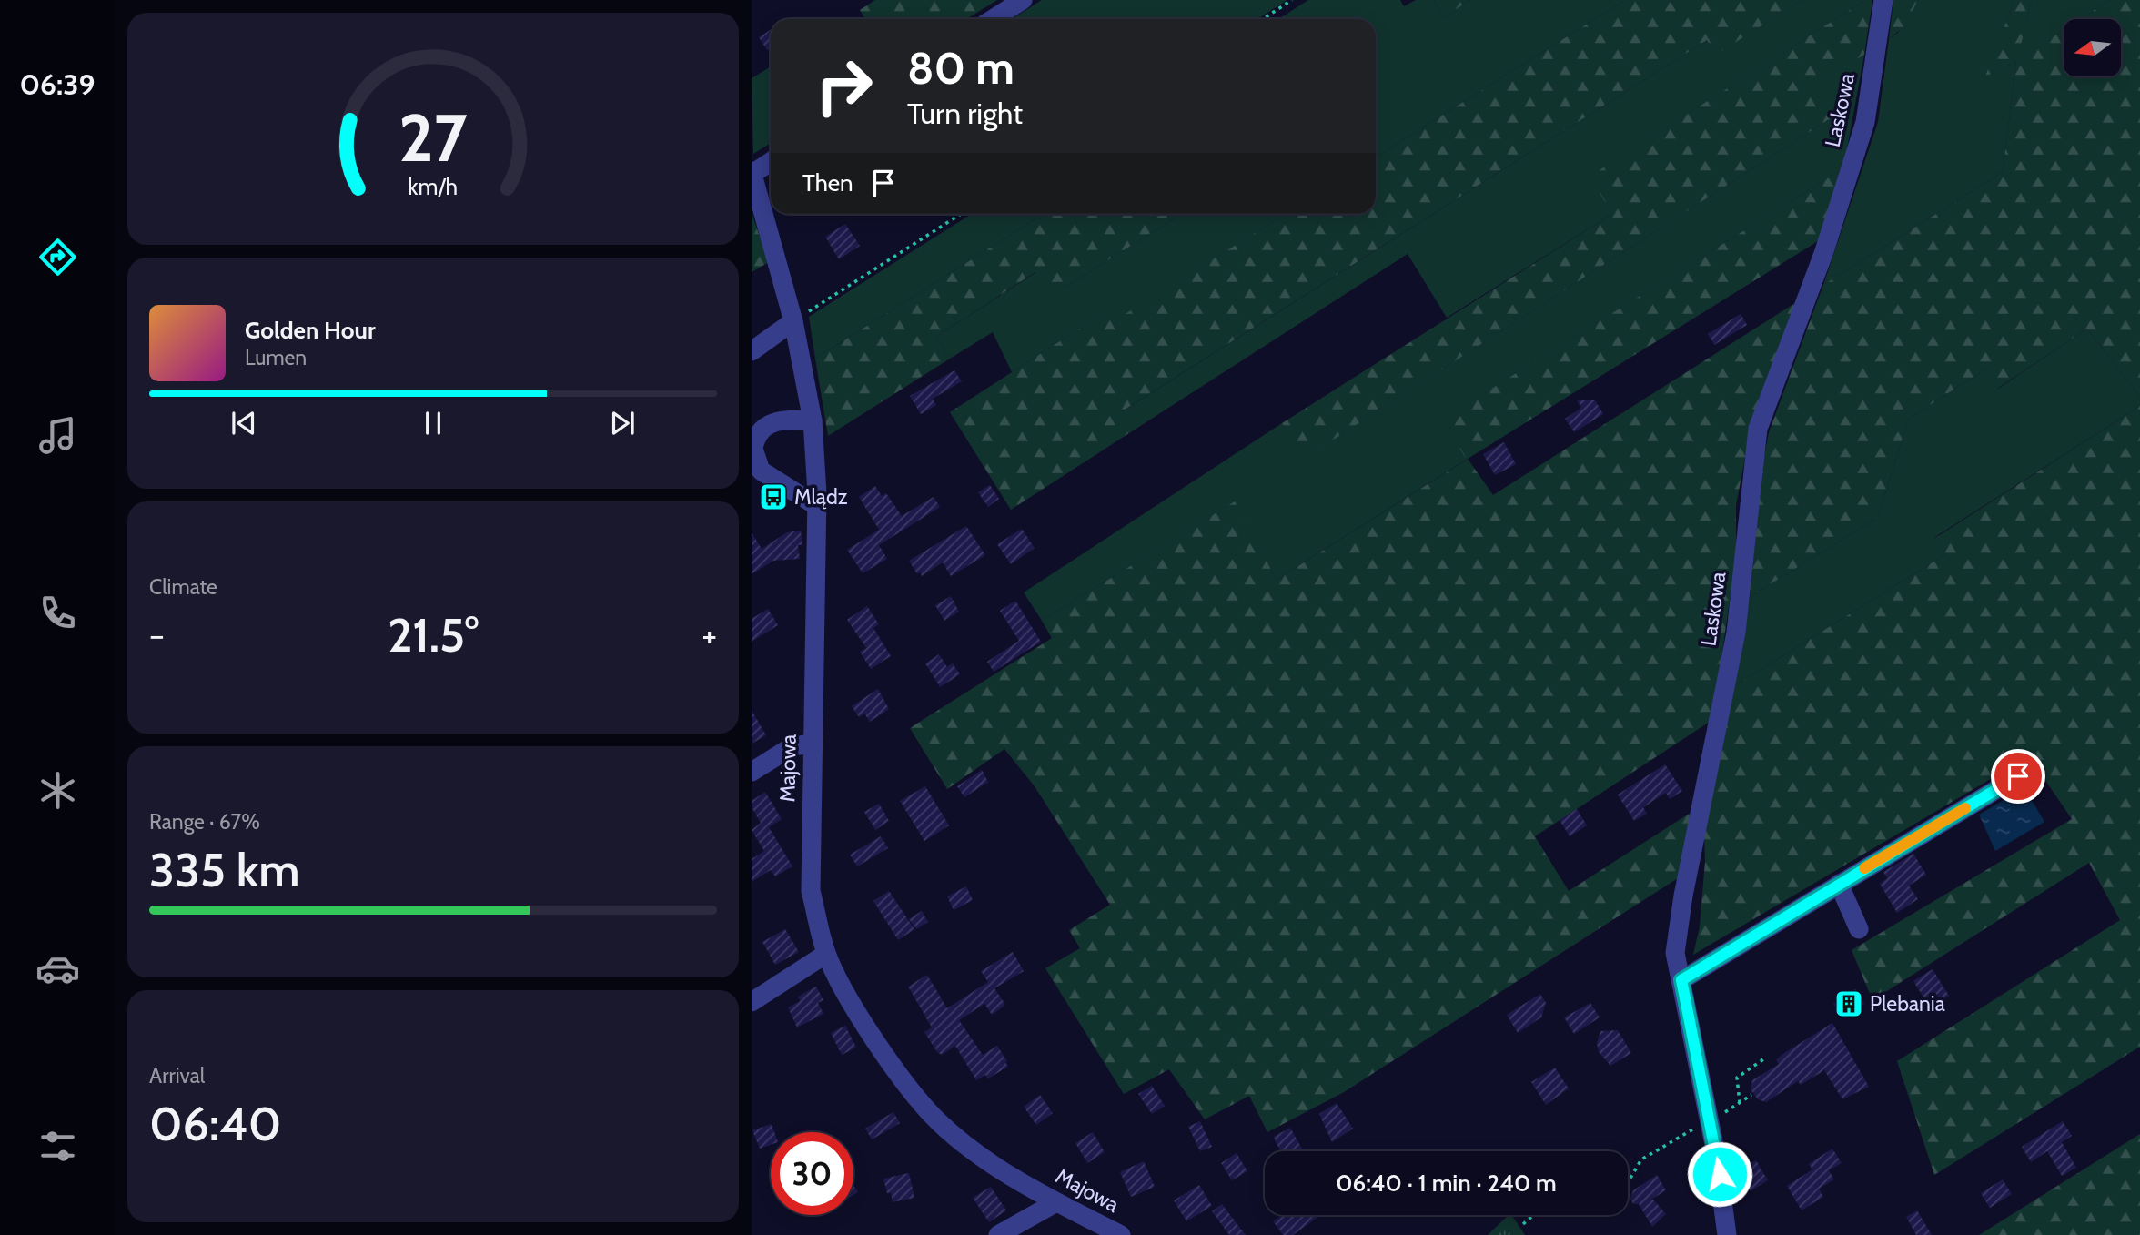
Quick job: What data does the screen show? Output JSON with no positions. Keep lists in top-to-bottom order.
{
  "streets": {
    "street": ["Laskowa", "Majowa"]
  },
  "places": {
    "bus stop": ["Mlądz"],
    "building": ["Plebania"]
  },
  "north": "left",
  "page": {
    "tabs": "06:39",
    "turn": ["80 m", "Turn right"],
    "then": "Then",
    "song": ["Golden Hour", "Lumen"],
    "tile": [
      "Climate",
      ["Range · 67%", "335 km"],
      ["Arrival", "06:40"]
    ],
    "heat": ["−", "21.5°", "+"],
    "limit": "30",
    "trip": "06:40 · 1 min · 240 m",
    "gauge": ["27", "km/h"]
  }
}
